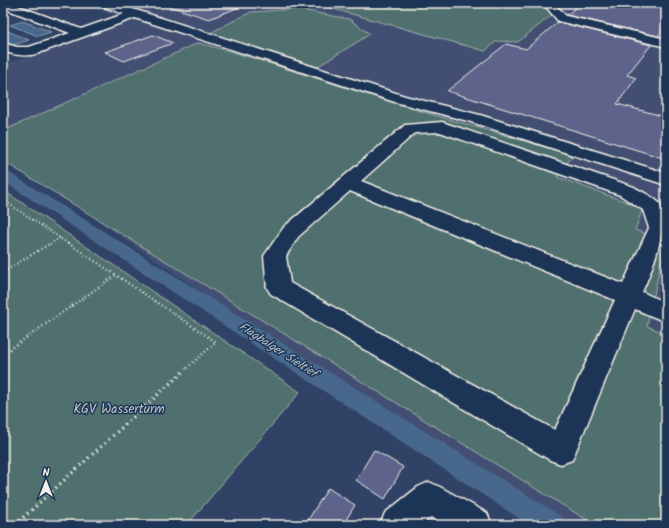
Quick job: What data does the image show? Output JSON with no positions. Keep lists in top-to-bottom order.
{
  "water": ["Flagbalger Sieltief"],
  "parks": ["KGV Wasserturm"],
  "north": "top"
}
